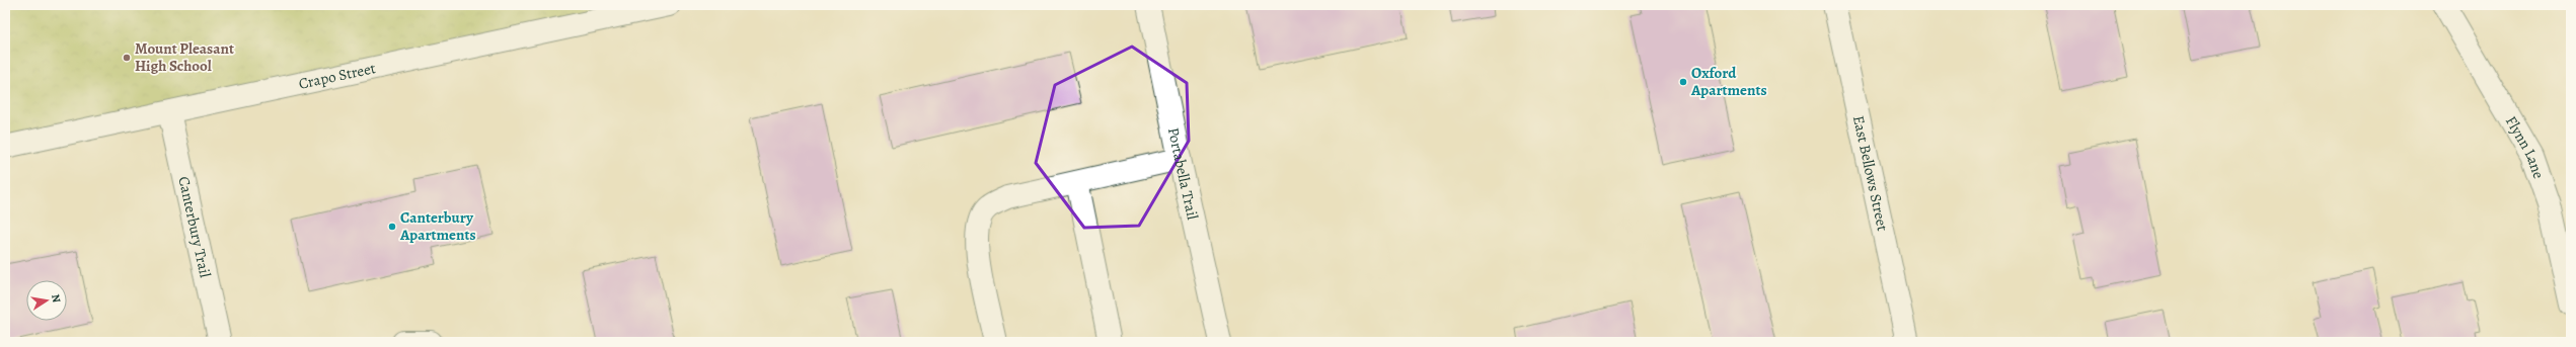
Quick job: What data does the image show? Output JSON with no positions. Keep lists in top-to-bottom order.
{
  "streets": {
    "street": [
      "Crapo Street",
      "Flynn Lane",
      "Portabella Trail",
      "East Bellows Street",
      "Canterbury Trail"
    ]
  },
  "crossings": [
    ["Crapo Street", "Canterbury Trail"]
  ],
  "places": ["Mount Pleasant High School", "Oxford Apartments", "Canterbury Apartments"],
  "north": "right"
}
